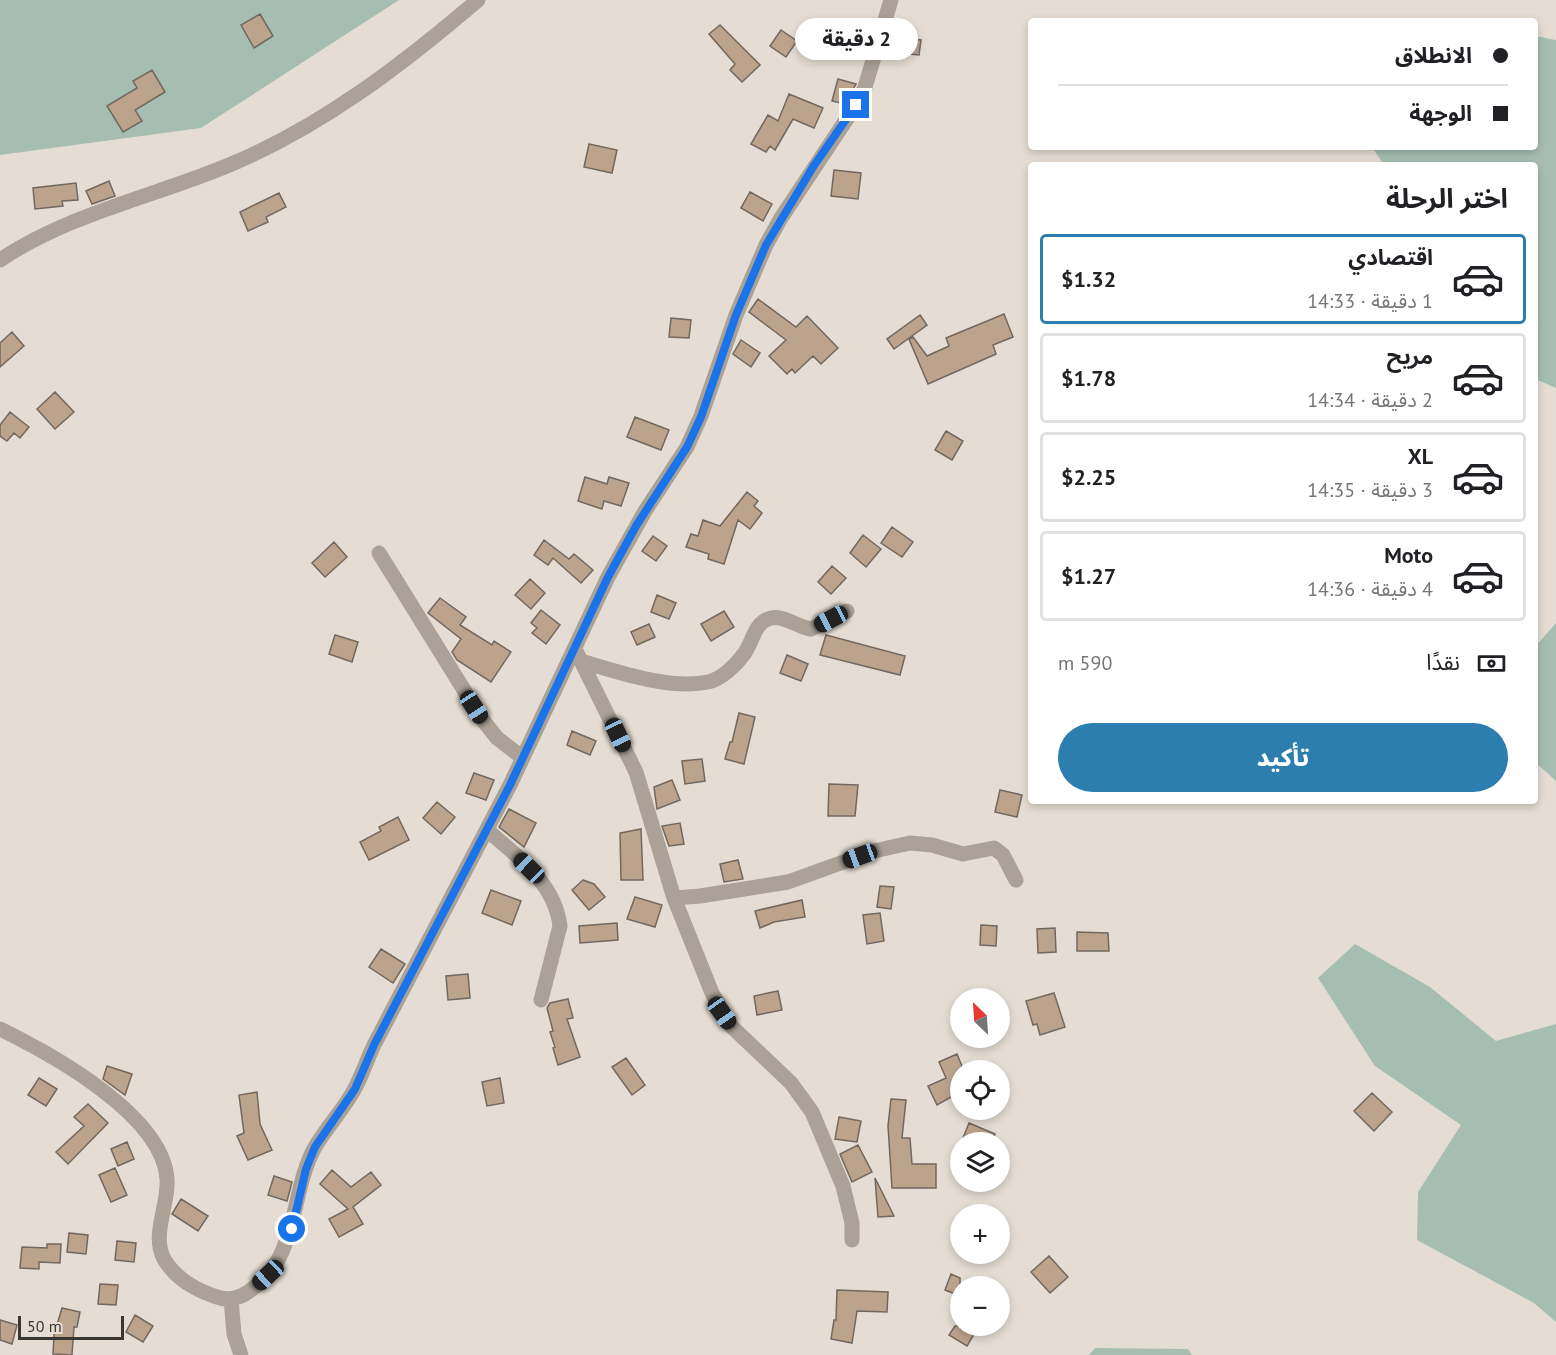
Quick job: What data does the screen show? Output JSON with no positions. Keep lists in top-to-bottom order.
{
  "scale_bar": "50 m",
  "north": "top left",
  "page": {
    "bubble": "2 دقيقة",
    "banner": ["الانطلاق", "الوجهة"],
    "heading": "اختر الرحلة",
    "list": [
      {
        "name": "اقتصادي",
        "note": "1 دقيقة · 14:33",
        "value": "$1.32"
      },
      {
        "name": "مريح",
        "note": "2 دقيقة · 14:34",
        "value": "$1.78"
      },
      {
        "name": "XL",
        "note": "3 دقيقة · 14:35",
        "value": "$2.25"
      },
      {
        "name": "Moto",
        "note": "4 دقيقة · 14:36",
        "value": "$1.27"
      }
    ],
    "pay": ["نقدًا", "590 m"],
    "buttons": "تأكيد",
    "map_buttons": ["+", "−"],
    "scale": "50 m"
  }
}
